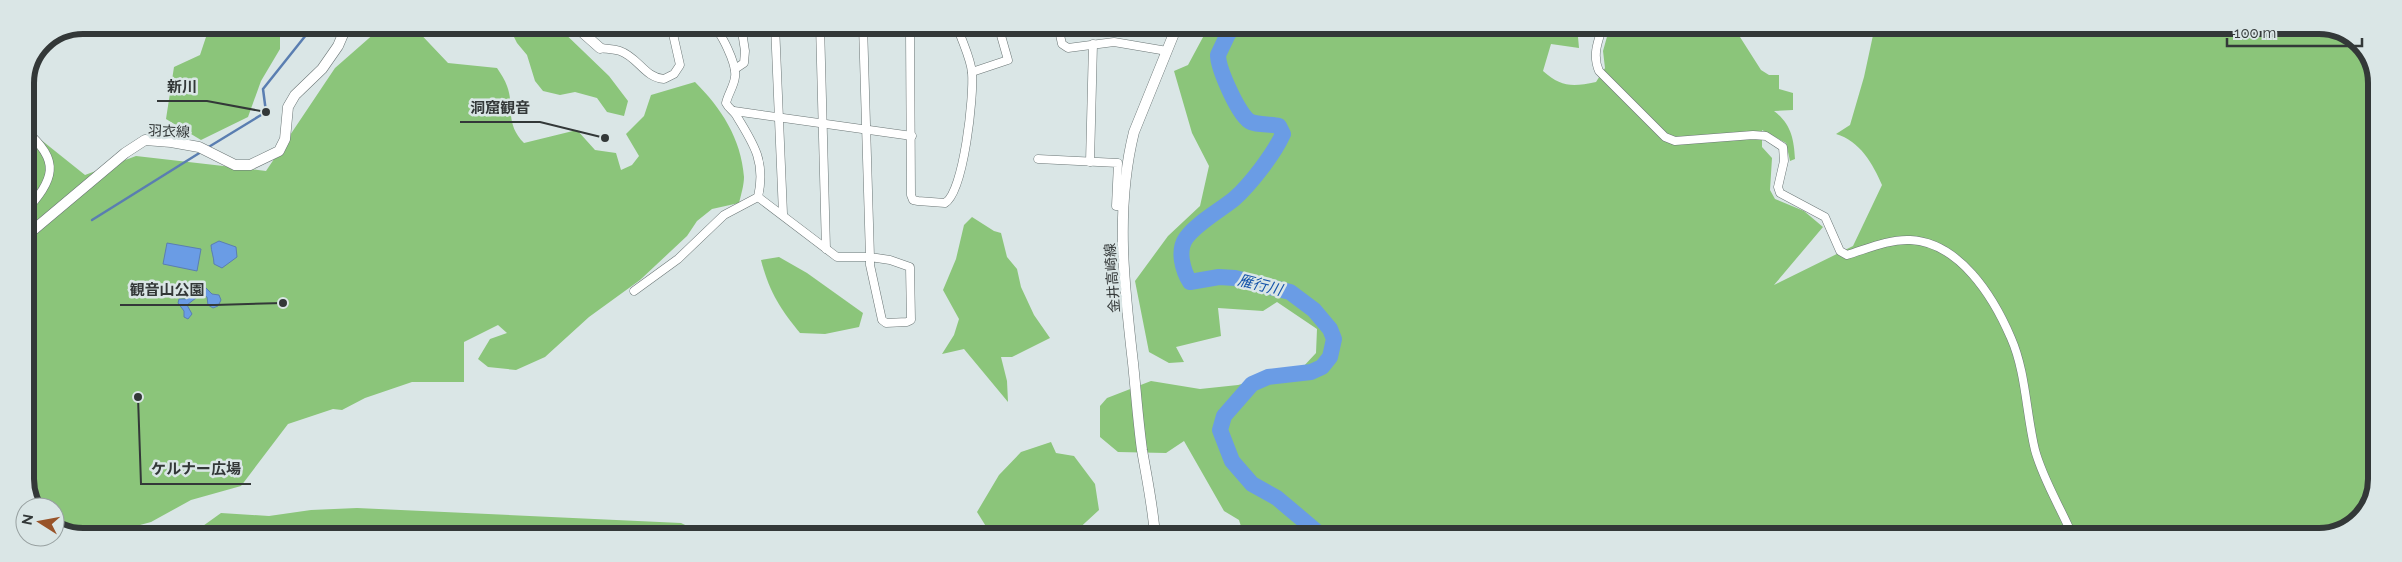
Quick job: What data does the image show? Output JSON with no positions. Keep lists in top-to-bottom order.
{
  "streets": {
    "main road": ["羽衣線", "金井高崎線"]
  },
  "water": ["雁行川"],
  "places": [
    "新川",
    "洞窟観音",
    "観音山公園",
    "ケルナー広場"
  ],
  "scale_bar": "100 m",
  "north": "left"
}
